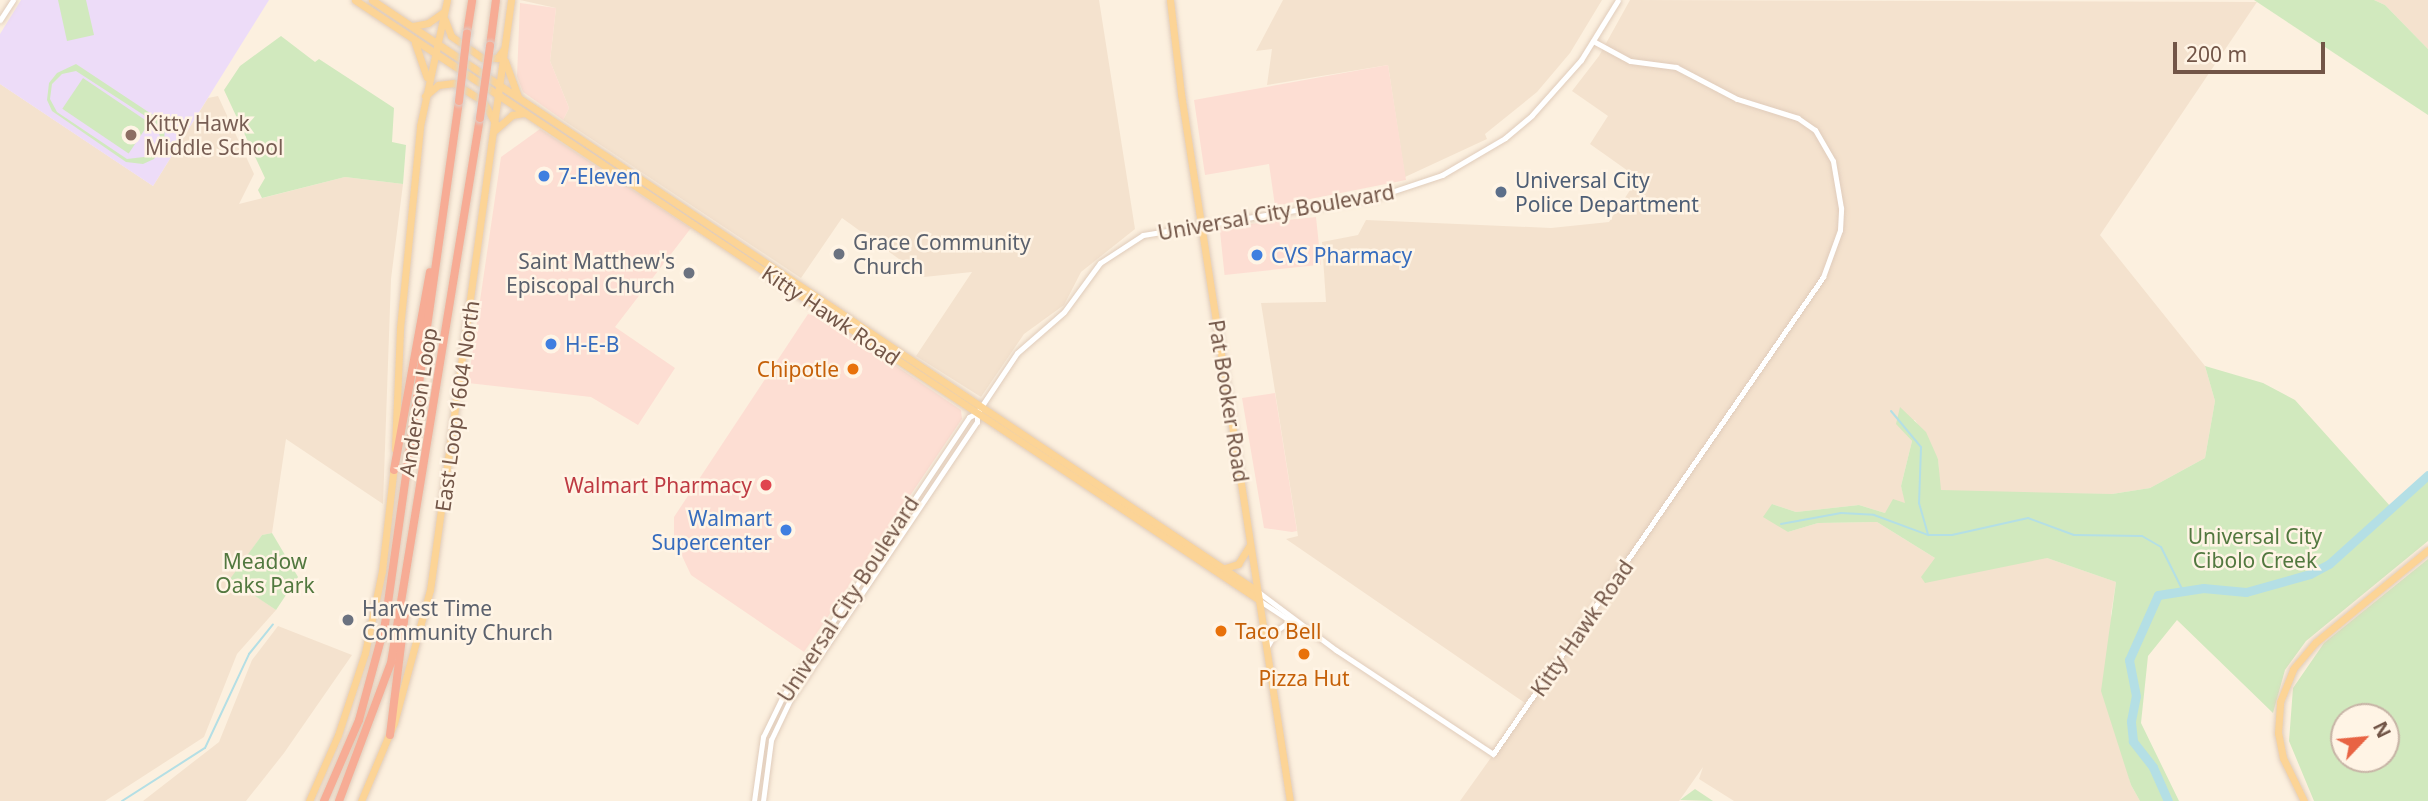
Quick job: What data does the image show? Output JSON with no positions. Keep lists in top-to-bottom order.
{
  "streets": {
    "highway": ["Anderson Loop"],
    "main road": ["Kitty Hawk Road", "Pat Booker Road", "East Loop 1604 North"],
    "street": ["Universal City Boulevard"]
  },
  "crossings": [
    ["Universal City Boulevard", "Kitty Hawk Road"],
    ["Universal City Boulevard", "Pat Booker Road"],
    ["Kitty Hawk Road", "Pat Booker Road"],
    ["Kitty Hawk Road", "East Loop 1604 North"]
  ],
  "parks": ["Universal City Cibolo Creek", "Meadow Oaks Park"],
  "places": [
    "Kitty Hawk Middle School",
    "7-Eleven",
    "Universal City Police Department",
    "Grace Community Church",
    "CVS Pharmacy",
    "Saint Matthew's Episcopal Church",
    "H-E-B",
    "Chipotle",
    "Walmart Pharmacy",
    "Walmart Supercenter",
    "Harvest Time Community Church",
    "Taco Bell",
    "Pizza Hut"
  ],
  "scale_bar": "200 m",
  "north": "top right"
}
